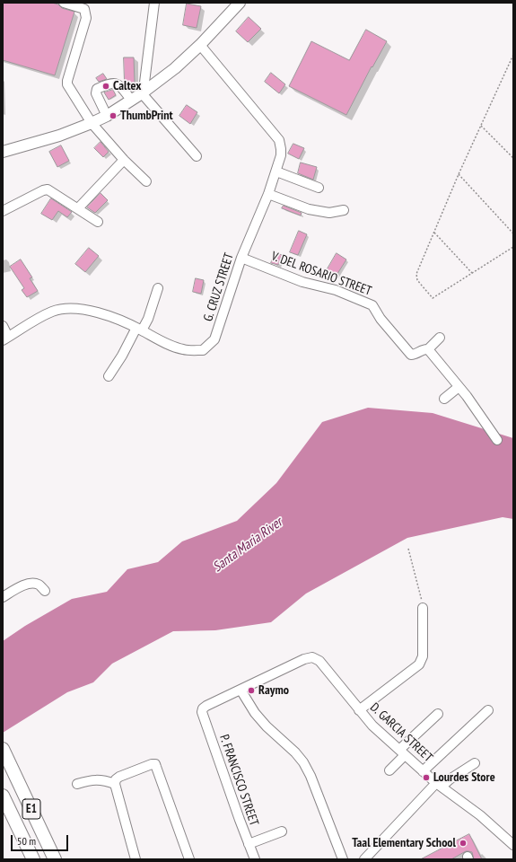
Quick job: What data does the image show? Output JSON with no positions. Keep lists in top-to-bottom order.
{
  "streets": {
    "highway": ["E1"],
    "street": [
      "V. DEL ROSARIO STREET",
      "G. CRUZ STREET",
      "D. GARCIA STREET",
      "P. FRANCISCO STREET"
    ]
  },
  "crossings": [
    ["V. DEL ROSARIO STREET", "G. CRUZ STREET"],
    ["D. GARCIA STREET", "P. FRANCISCO STREET"]
  ],
  "water": ["Santa Maria River"],
  "places": [
    "Caltex",
    "ThumbPrint",
    "Raymo",
    "Lourdes Store",
    "Taal Elementary School"
  ],
  "scale_bar": "50 m"
}
